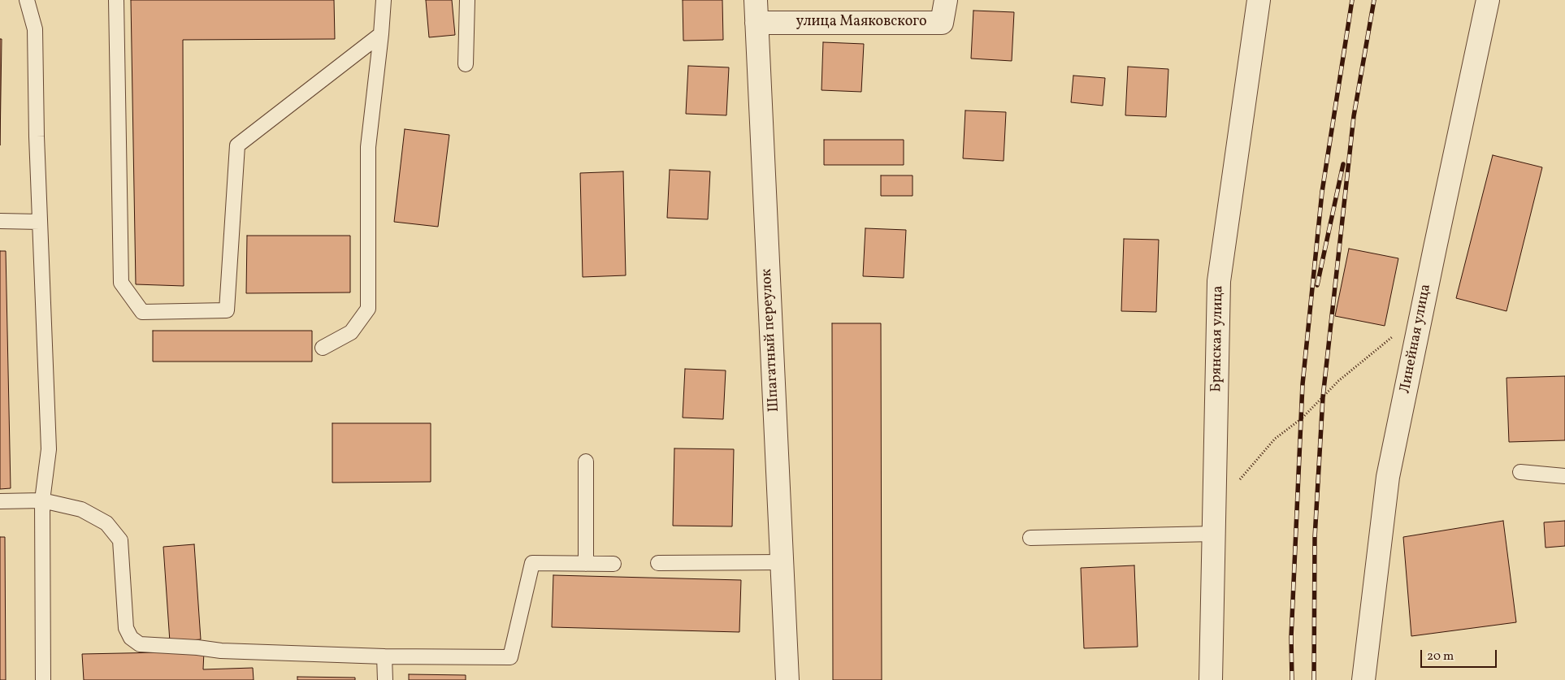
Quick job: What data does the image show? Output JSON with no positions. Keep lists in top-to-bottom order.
{
  "streets": {
    "street": [
      "улица Маяковского",
      "Брянская улица",
      "Линейная улица",
      "Шпагатный переулок"
    ]
  },
  "crossings": [
    ["улица Маяковского", "Шпагатный переулок"]
  ],
  "scale_bar": "20 m"
}
